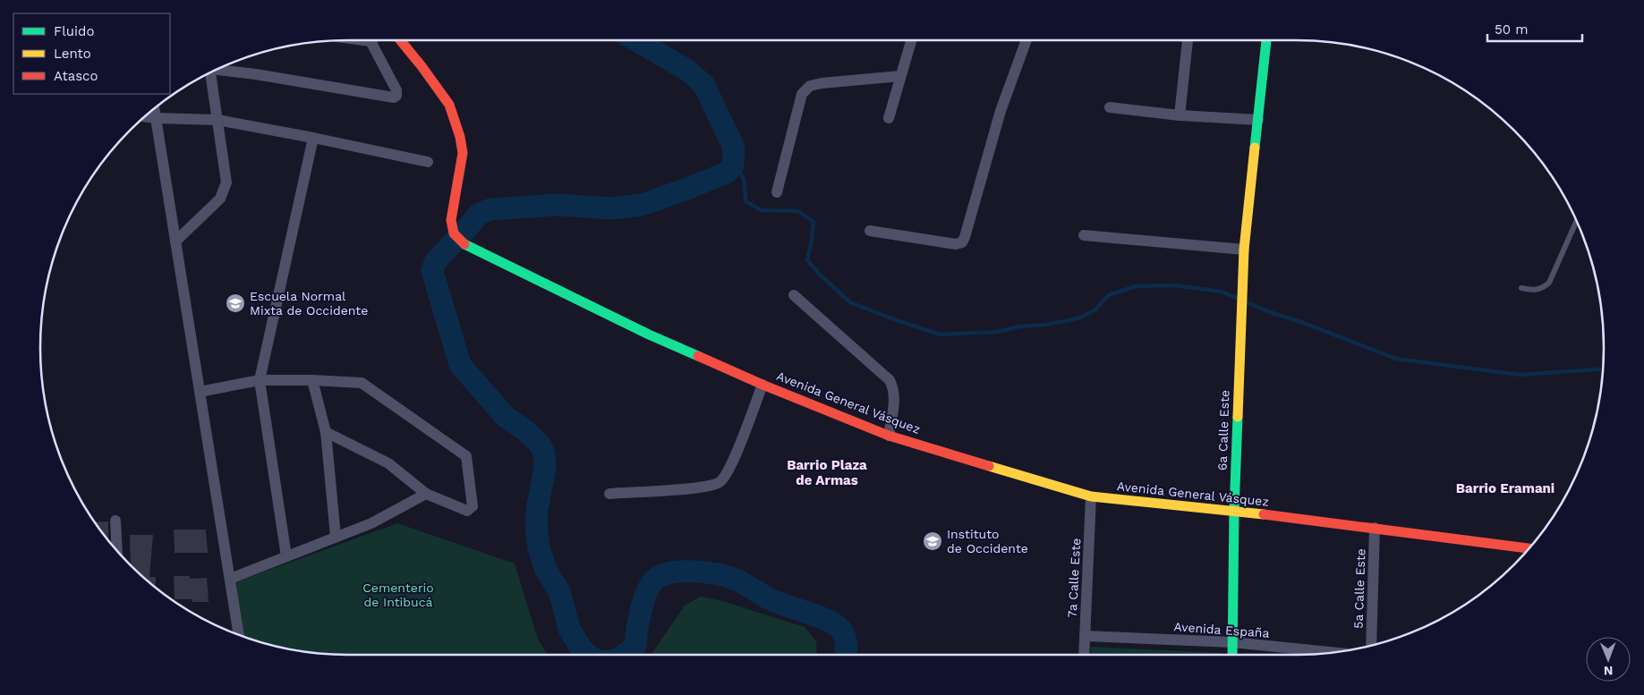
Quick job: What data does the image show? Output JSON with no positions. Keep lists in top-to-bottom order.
{
  "streets": {
    "street": [
      "Avenida General Vásquez",
      "6a Calle Este",
      "7a Calle Este",
      "5a Calle Este",
      "Avenida España"
    ]
  },
  "crossings": [
    ["Avenida General Vásquez", "6a Calle Este"],
    ["Avenida General Vásquez", "7a Calle Este"],
    ["Avenida General Vásquez", "5a Calle Este"],
    ["6a Calle Este", "Avenida España"],
    ["7a Calle Este", "Avenida España"]
  ],
  "districts": ["Barrio Plaza de Armas", "Barrio Eramani"],
  "parks": ["Cementerio de Intibucá"],
  "places": {
    "school or university": ["Escuela Normal Mixta de Occidente", "Instituto de Occidente"]
  },
  "legend": ["Fluido", "Lento", "Atasco"],
  "scale_bar": "50 m",
  "north": "bottom"
}
